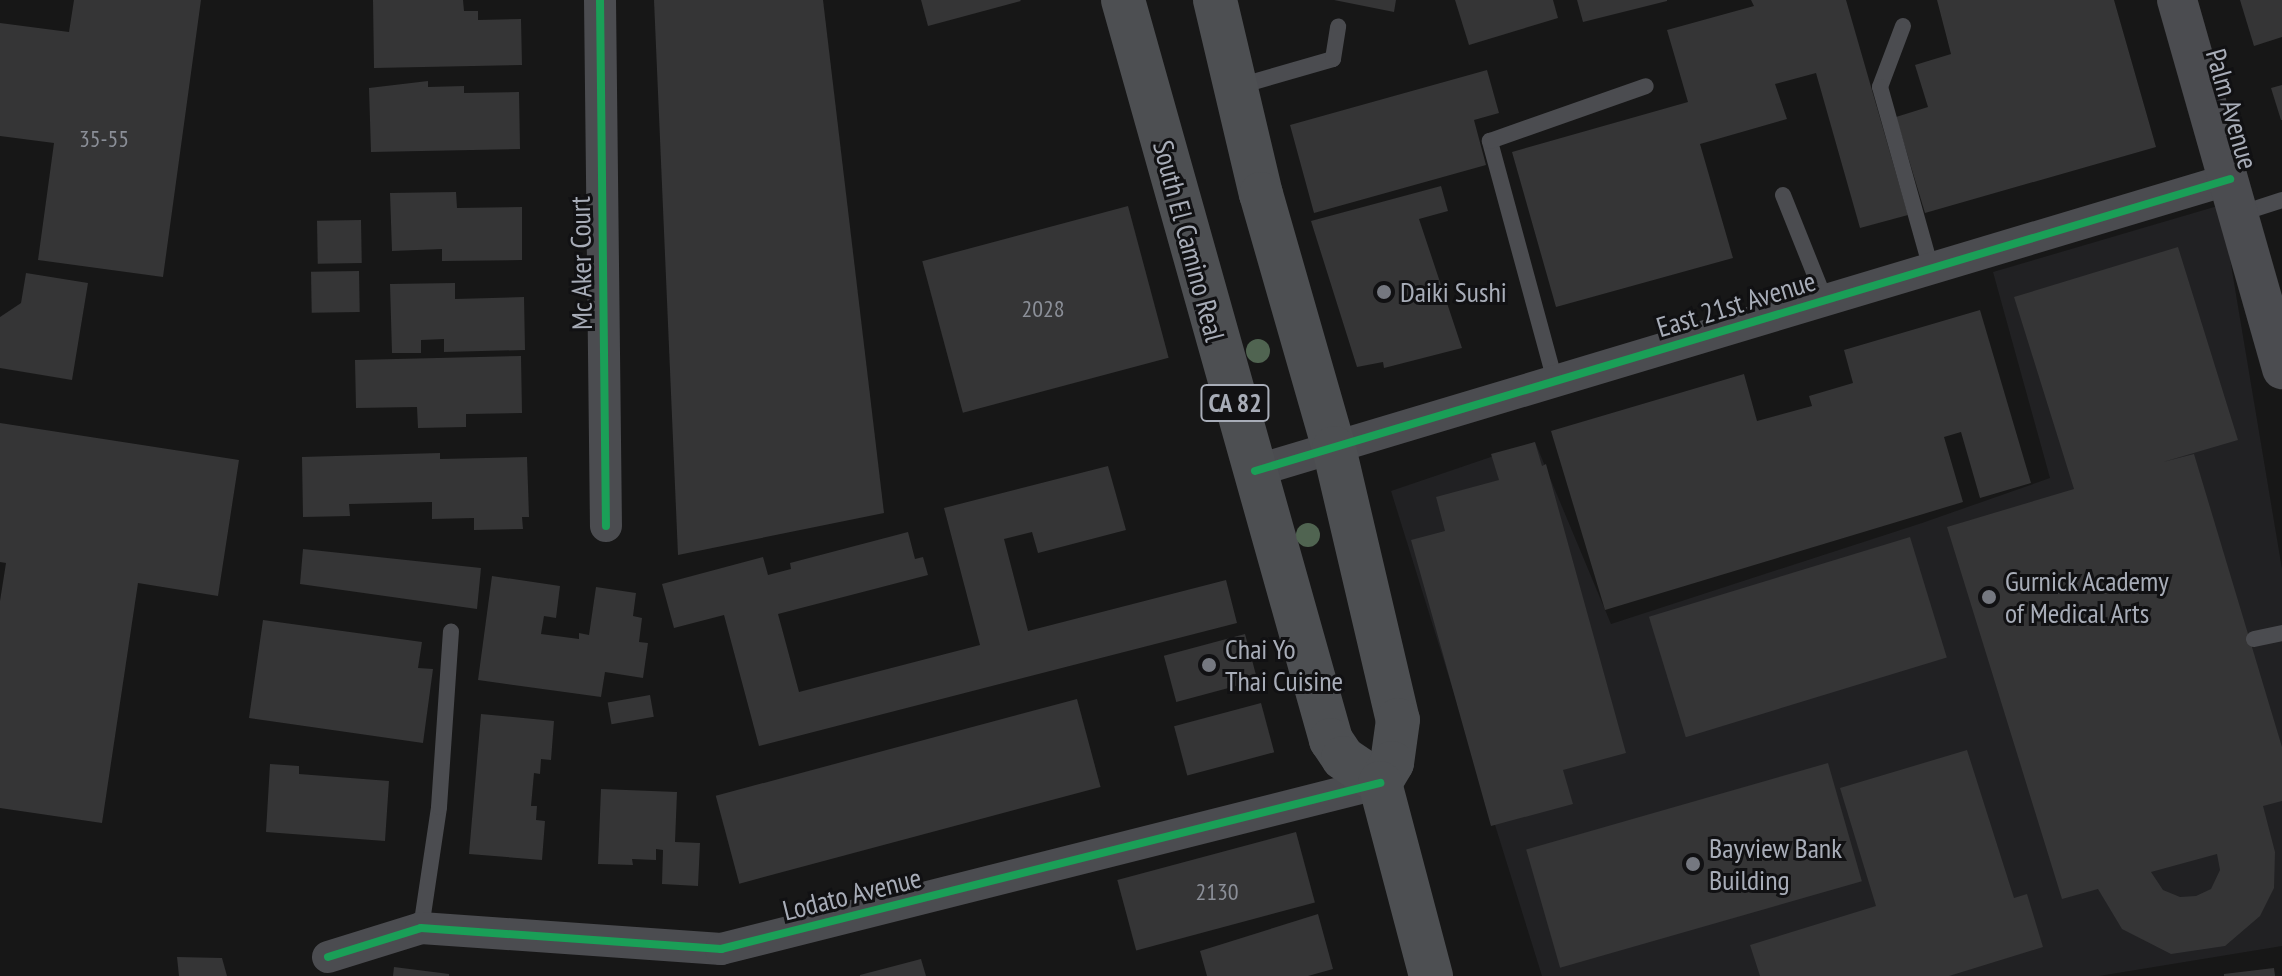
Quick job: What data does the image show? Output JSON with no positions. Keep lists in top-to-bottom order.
{
  "streets": {
    "main road": ["South El Camino Real", "CA 82"],
    "street": [
      "Palm Avenue",
      "Mc Aker Court",
      "East 21st Avenue",
      "Lodato Avenue"
    ]
  },
  "crossings": [
    ["Palm Avenue", "East 21st Avenue"],
    ["South El Camino Real", "East 21st Avenue"],
    ["South El Camino Real", "Lodato Avenue"]
  ],
  "places": [
    "Daiki Sushi",
    "Gurnick Academy of Medical Arts",
    "Chai Yo Thai Cuisine",
    "Bayview Bank Building"
  ],
  "house_numbers": ["35-55", "2028", "2130"]
}
